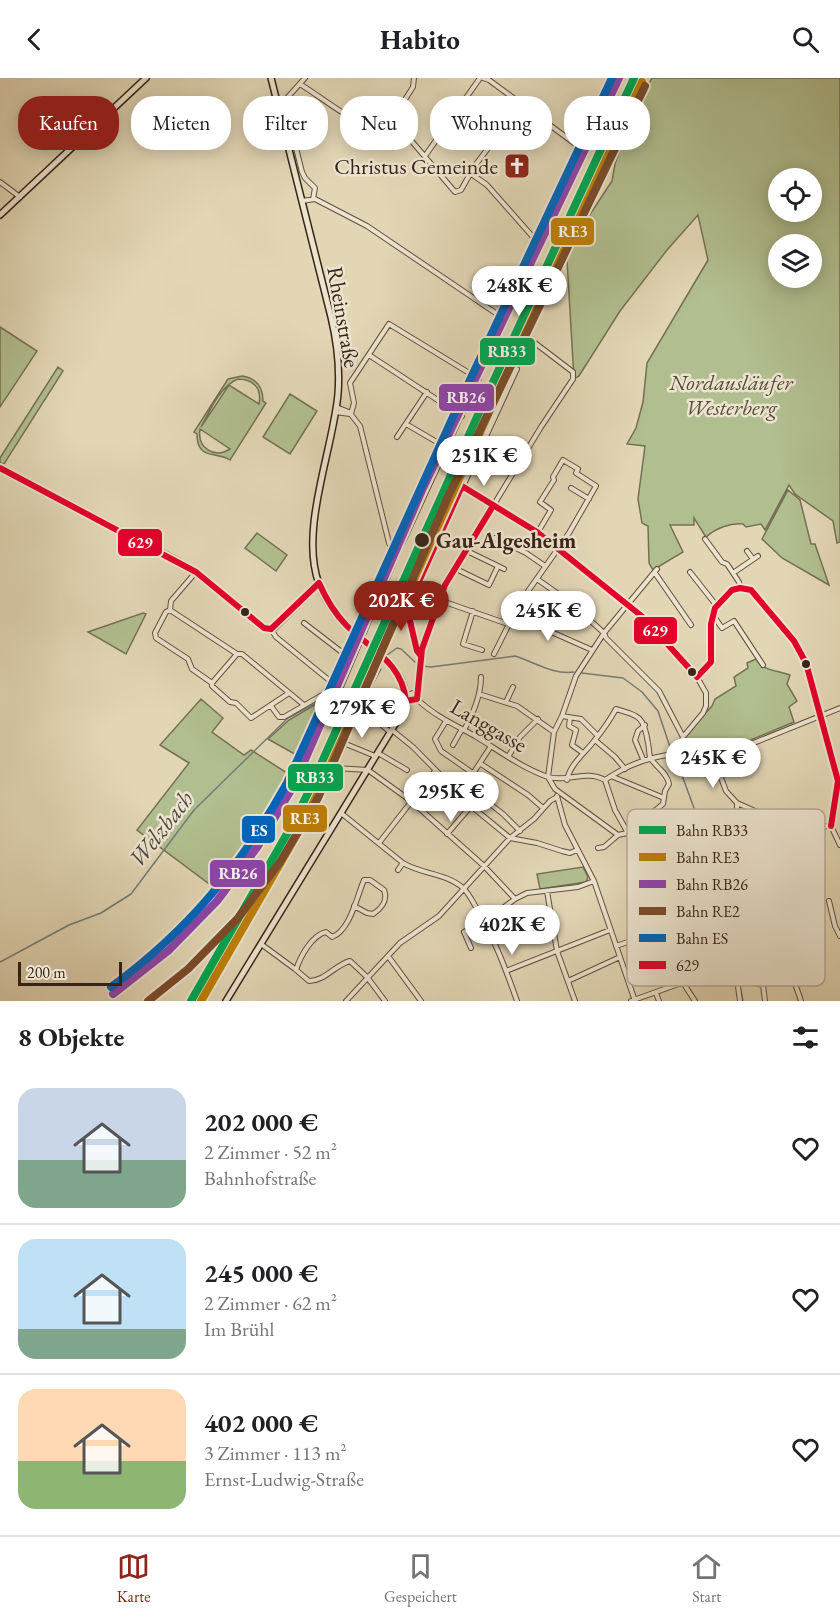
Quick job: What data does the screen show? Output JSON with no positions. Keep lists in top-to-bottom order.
{
  "streets": {
    "main road": ["Rheinstraße"],
    "street": ["Langgasse"]
  },
  "water": ["Welzbach"],
  "parks": ["Nordausläufer Westerberg"],
  "places": {
    "church": ["Christus Gemeinde"],
    "other": ["Gau-Algesheim"]
  },
  "lines": [
    "rail line RB33",
    "rail line RB26",
    "rail line ES",
    "rail line RE3",
    "rail line RE2",
    "transit line 629"
  ],
  "legend": [
    "Bahn RB33",
    "Bahn RE3",
    "Bahn RB26",
    "Bahn RE2",
    "Bahn ES",
    "629"
  ],
  "scale_bar": "200 m",
  "page": {
    "header": "Habito",
    "chip": [
      "Kaufen",
      "Mieten",
      "Filter",
      "Neu",
      "Wohnung",
      "Haus"
    ],
    "price": [
      "248K €",
      "251K €",
      "202K €",
      "245K €",
      "279K €",
      "245K €",
      "295K €",
      "402K €"
    ],
    "scale": "200 m",
    "heading": "8 Objekte",
    "list": [
      {
        "name": "202 000 €",
        "note": "2 Zimmer · 52 m² · Bahnhofstraße"
      },
      {
        "name": "245 000 €",
        "note": "2 Zimmer · 62 m² · Im Brühl"
      },
      {
        "name": "402 000 €",
        "note": "3 Zimmer · 113 m² · Ernst-Ludwig-Straße"
      }
    ],
    "tabs": ["Karte", "Gespeichert", "Start"]
  }
}
